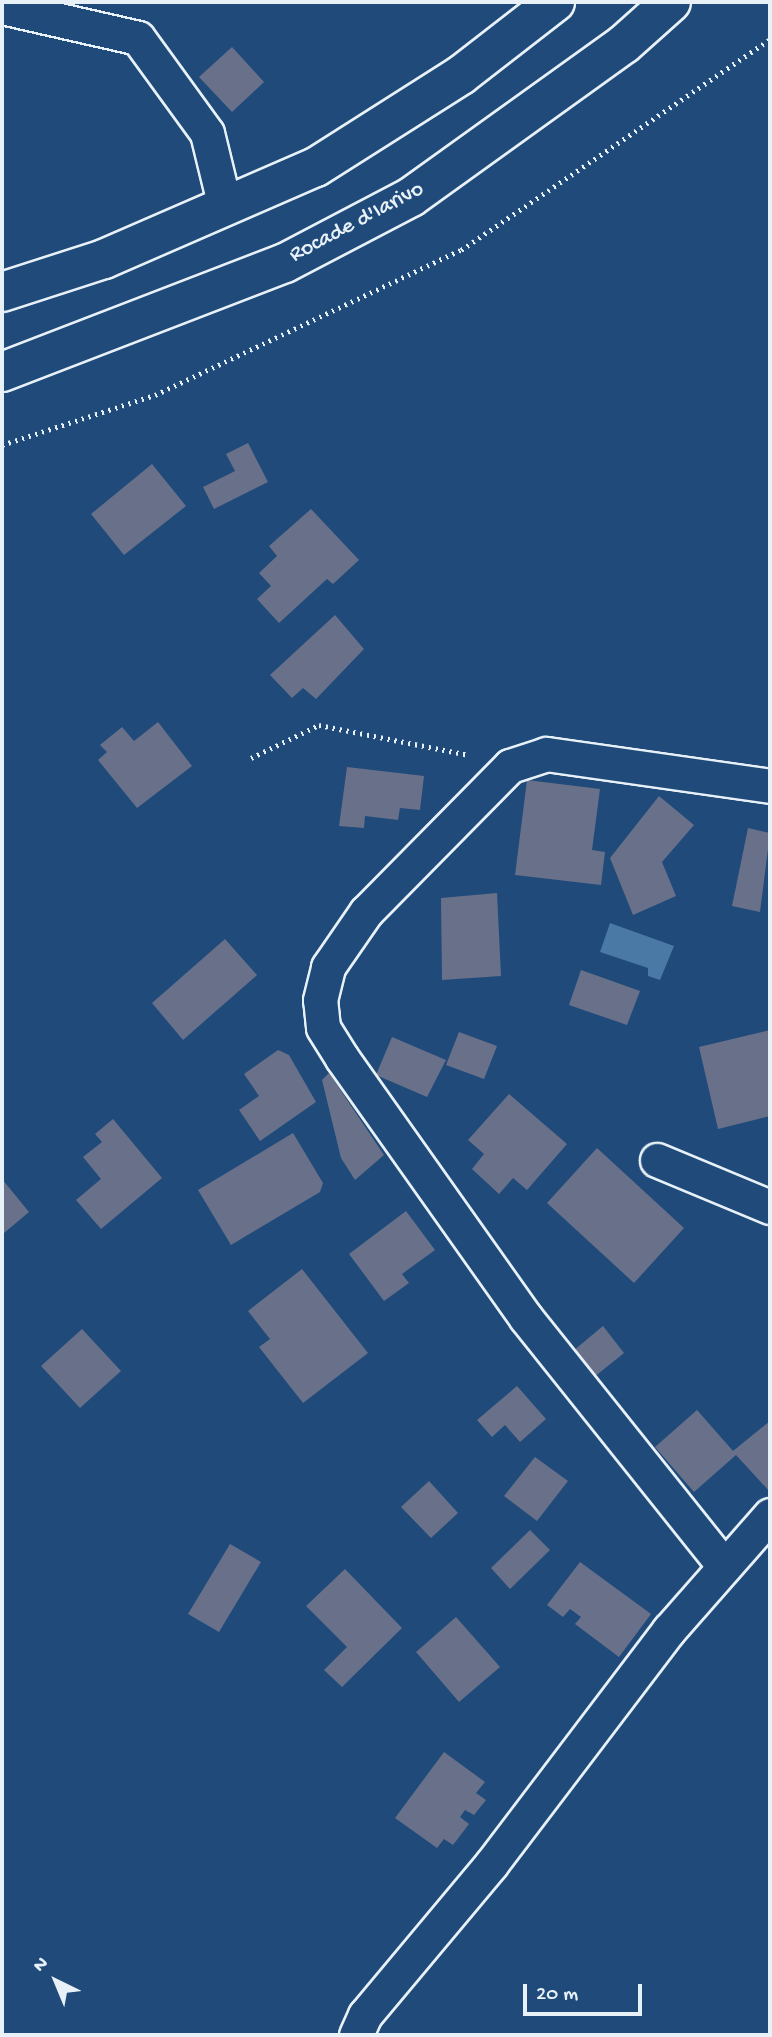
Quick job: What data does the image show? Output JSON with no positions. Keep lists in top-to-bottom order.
{
  "streets": {
    "main road": ["Rocade d'Iarivo"]
  },
  "scale_bar": "20 m",
  "north": "top left"
}
